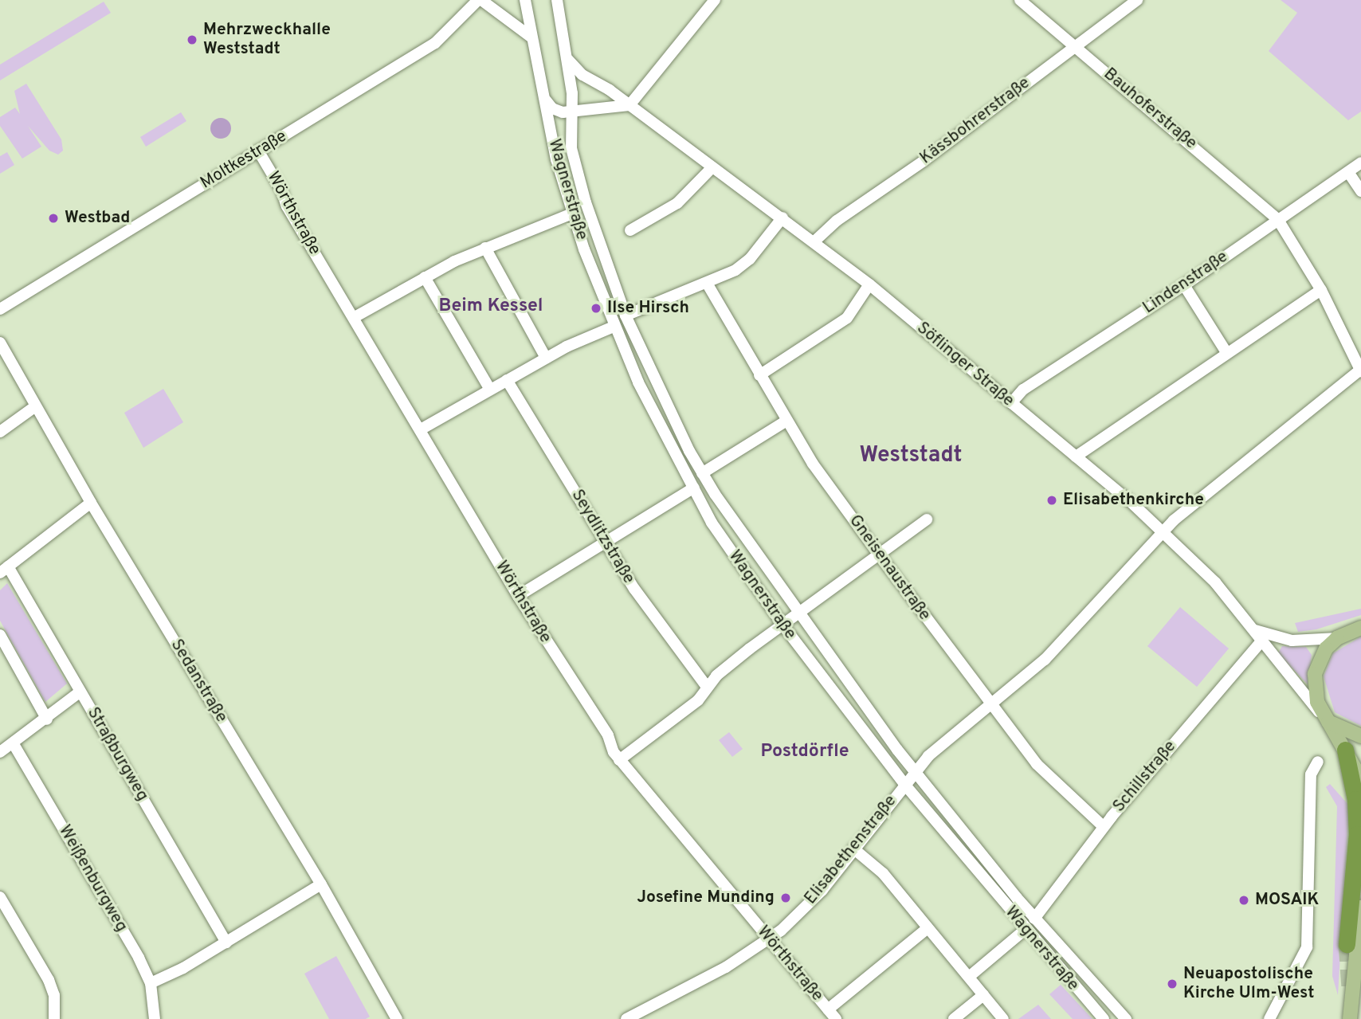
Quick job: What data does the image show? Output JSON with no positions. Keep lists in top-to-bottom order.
{
  "streets": {
    "street": [
      "Bauhoferstraße",
      "Kässbohrerstraße",
      "Moltkestraße",
      "Wagnerstraße",
      "Wörthstraße",
      "Lindenstraße",
      "Söflinger Straße",
      "Seydlitzstraße",
      "Gneisenaustraße",
      "Sedanstraße",
      "Straßburgweg",
      "Schillstraße",
      "Elisabethenstraße",
      "Weißenburgweg"
    ]
  },
  "crossings": [
    ["Bauhoferstraße", "Kässbohrerstraße"],
    ["Bauhoferstraße", "Lindenstraße"],
    ["Kässbohrerstraße", "Söflinger Straße"],
    ["Moltkestraße", "Wörthstraße"],
    ["Wagnerstraße", "Söflinger Straße"],
    ["Wagnerstraße", "Schillstraße"],
    ["Wagnerstraße", "Elisabethenstraße"],
    ["Wörthstraße", "Elisabethenstraße"],
    ["Lindenstraße", "Söflinger Straße"],
    ["Söflinger Straße", "Schillstraße"],
    ["Gneisenaustraße", "Schillstraße"]
  ],
  "districts": ["Beim Kessel", "Weststadt", "Postdörfle"],
  "places": [
    "Mehrzweckhalle Weststadt",
    "Westbad",
    "Ilse Hirsch",
    "Elisabethenkirche",
    "Josefine Munding",
    "MOSAIK",
    "Neuapostolische Kirche Ulm-West"
  ]
}
